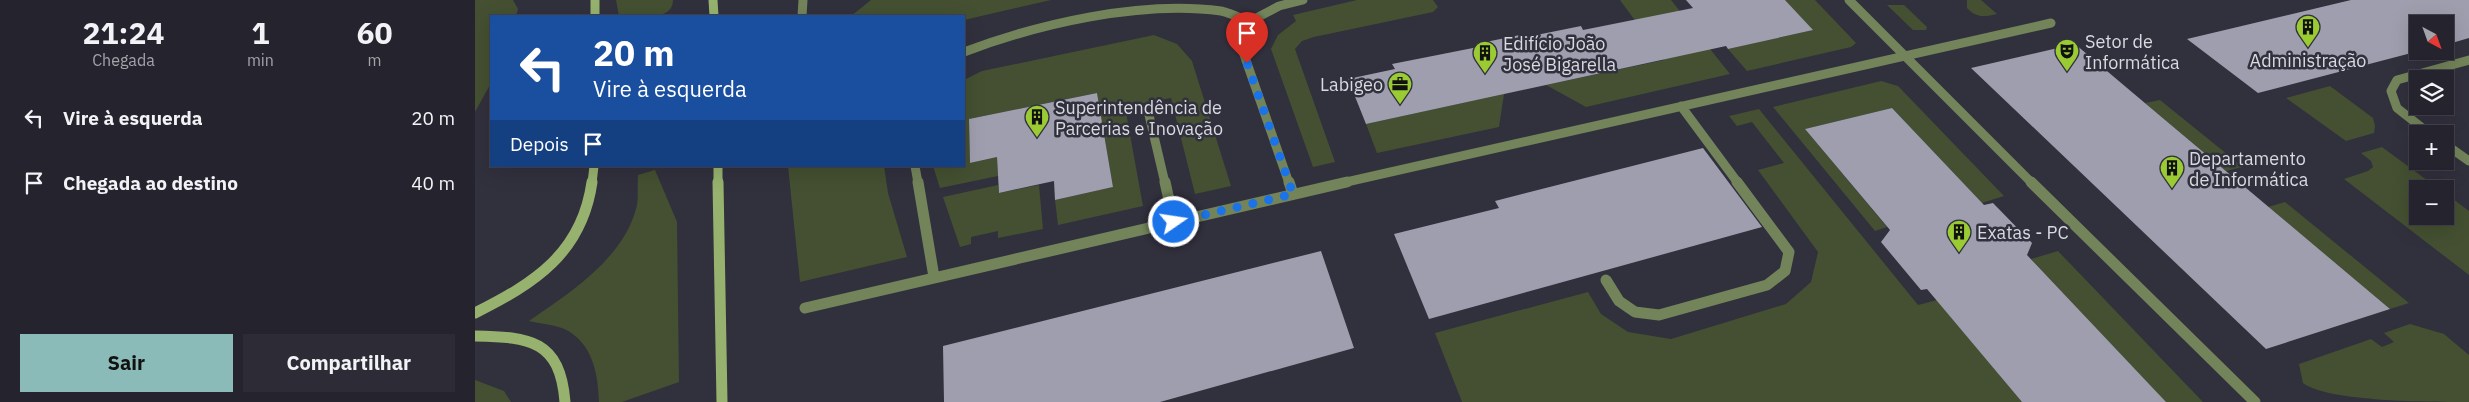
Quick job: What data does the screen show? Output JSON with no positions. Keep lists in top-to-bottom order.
{
  "places": {
    "building": [
      "Administração",
      "Edifício João José Bigarella",
      "Superintendência de Parcerias e Inovação",
      "Departamento de Informática",
      "Exatas - PC"
    ],
    "theatre": ["Setor de Informática"],
    "office": ["Labigeo"]
  },
  "north": "bottom right",
  "page": {
    "eta": [
      "21:24",
      "Chegada",
      "1",
      "min",
      "60",
      "m"
    ],
    "map_buttons": ["+", "−"],
    "turn": ["20 m", "Vire à esquerda"],
    "list": [
      {
        "name": "Vire à esquerda",
        "value": "20 m"
      },
      {
        "name": "Chegada ao destino",
        "value": "40 m"
      }
    ],
    "then": "Depois",
    "buttons": ["Sair", "Compartilhar"]
  }
}
